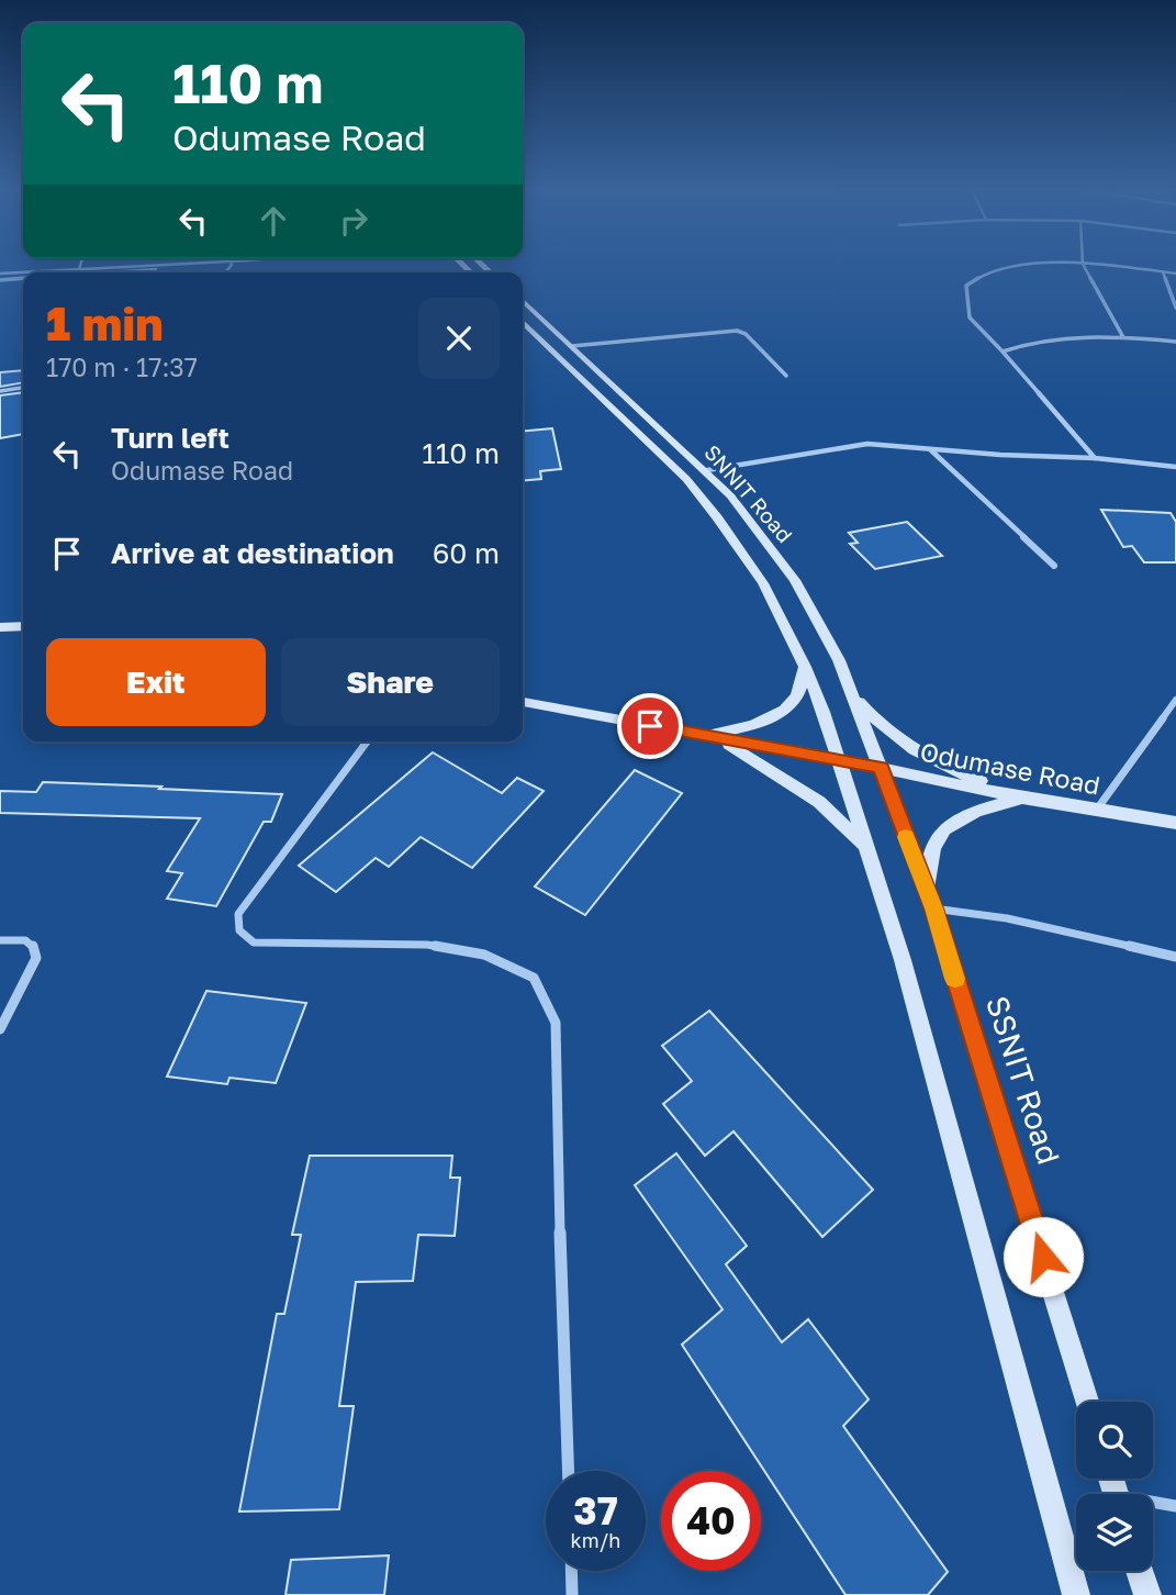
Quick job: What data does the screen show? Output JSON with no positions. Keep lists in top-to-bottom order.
{
  "streets": {
    "street": ["SNNIT Road", "Odumase Road", "SSNIT Road"]
  },
  "crossings": [
    ["SNNIT Road", "Odumase Road"],
    ["SNNIT Road", "SSNIT Road"],
    ["Odumase Road", "SSNIT Road"]
  ],
  "page": {
    "turn": ["110 m", "Odumase Road"],
    "heading": ["1 min", "170 m · 17:37"],
    "list": [
      {
        "name": "Turn left",
        "note": "Odumase Road",
        "value": "110 m"
      },
      {
        "name": "Arrive at destination",
        "value": "60 m"
      }
    ],
    "buttons": ["Exit", "Share"],
    "speed": "37 km/h",
    "limit": "40"
  }
}
